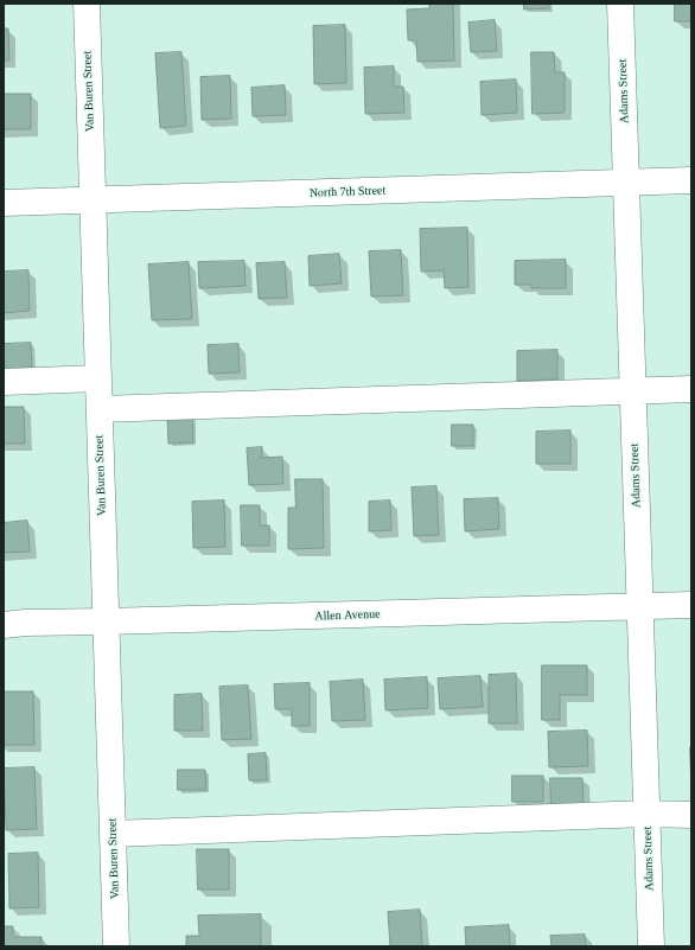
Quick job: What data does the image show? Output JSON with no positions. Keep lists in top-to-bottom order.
{
  "streets": {
    "street": [
      "Van Buren Street",
      "Adams Street",
      "North 7th Street",
      "Allen Avenue"
    ]
  },
  "crossings": [
    ["Van Buren Street", "North 7th Street"],
    ["Van Buren Street", "Allen Avenue"],
    ["Adams Street", "North 7th Street"],
    ["Adams Street", "Allen Avenue"]
  ]
}
